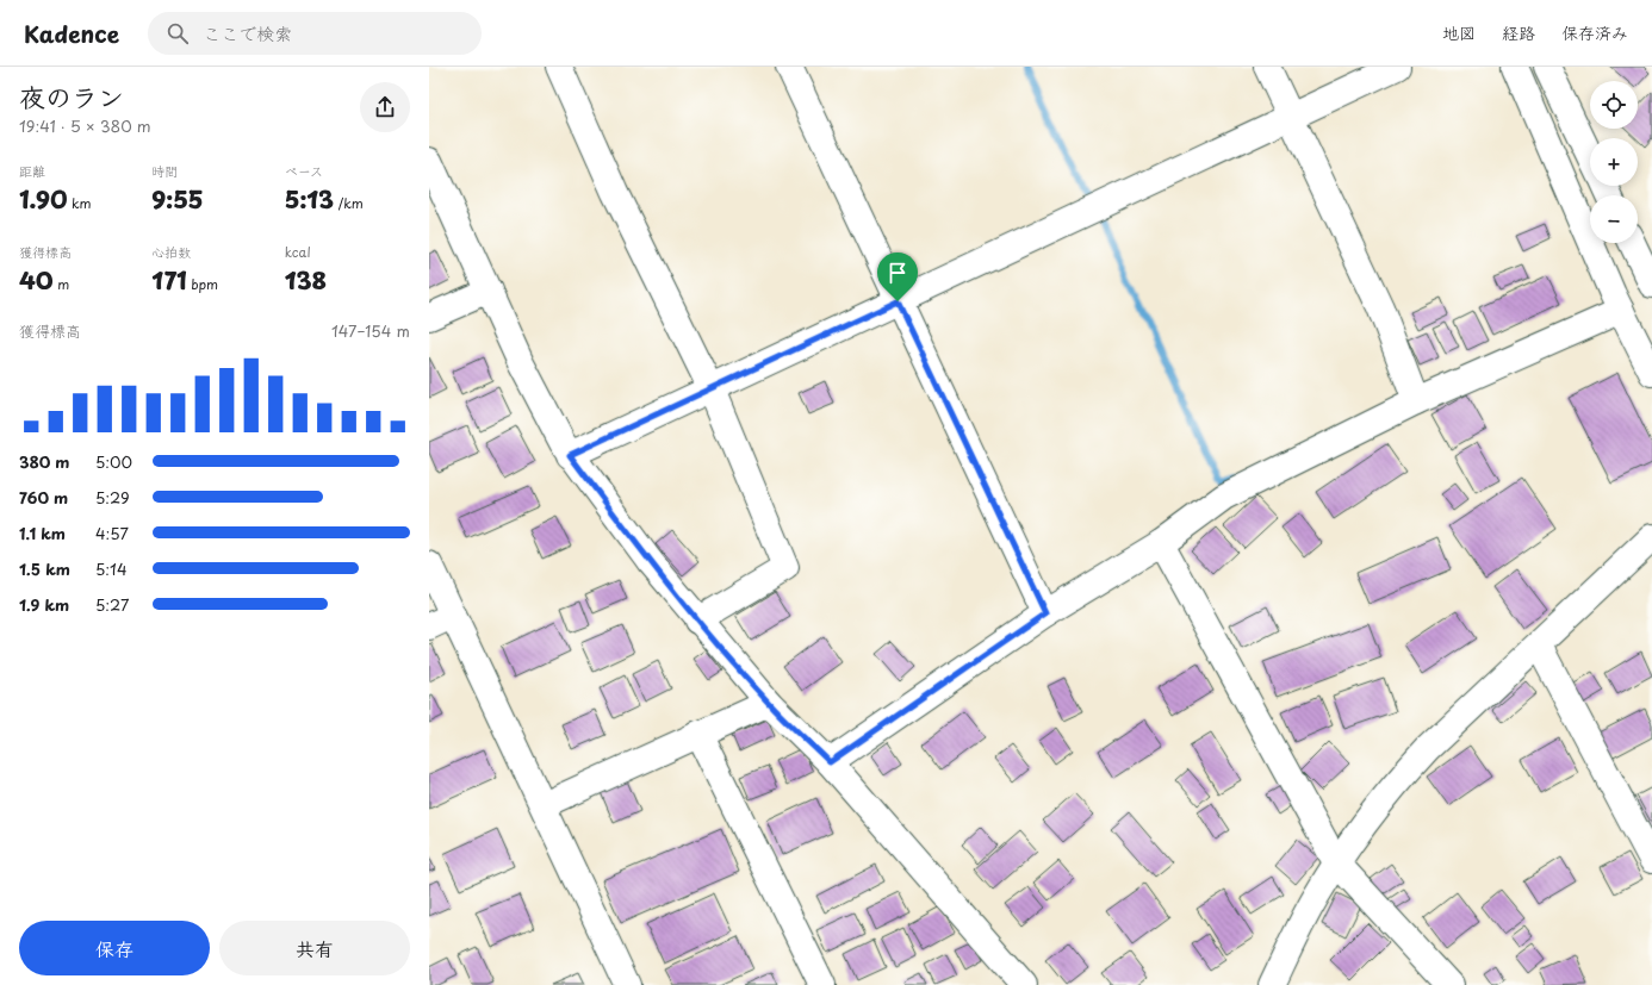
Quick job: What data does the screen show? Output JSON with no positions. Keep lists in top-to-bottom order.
{
  "page": {
    "header": "Kadence",
    "search": "ここで検索",
    "nav": ["地図", "経路", "保存済み"],
    "heading": ["夜のラン", "19:41 · 5 × 380 m"],
    "map_buttons": ["+", "−"],
    "stats": [
      ["距離", "1.90 km"],
      ["時間", "9:55"],
      ["ペース", "5:13 /km"],
      ["獲得標高", "40 m"],
      ["心拍数", "171 bpm"],
      ["kcal", "138"]
    ],
    "chart": ["獲得標高", "147–154 m"],
    "list": [
      {
        "name": "380 m",
        "note": "5:00"
      },
      {
        "name": "760 m",
        "note": "5:29"
      },
      {
        "name": "1.1 km",
        "note": "4:57"
      },
      {
        "name": "1.5 km",
        "note": "5:14"
      },
      {
        "name": "1.9 km",
        "note": "5:27"
      }
    ],
    "buttons": ["保存", "共有"]
  }
}
